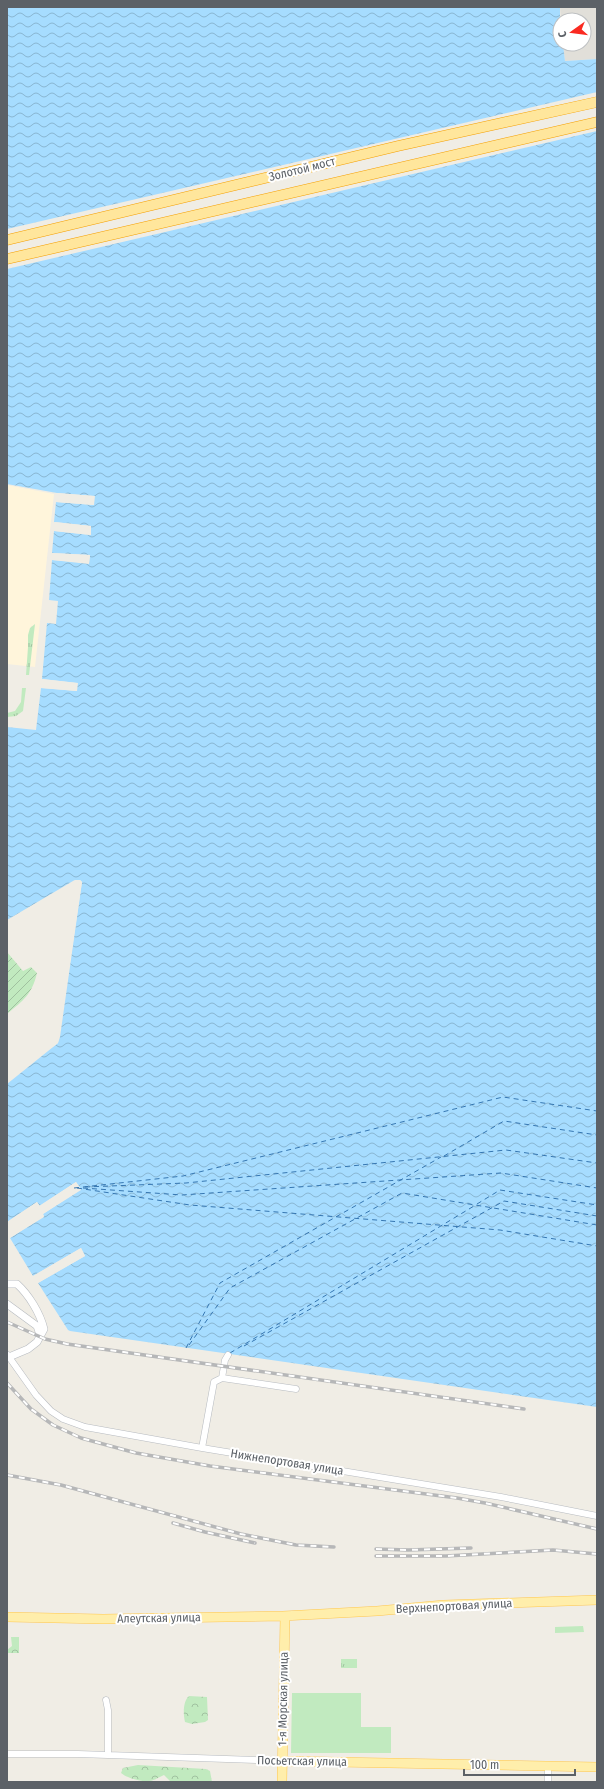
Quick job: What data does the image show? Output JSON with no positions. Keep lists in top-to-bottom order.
{
  "streets": {
    "highway": ["Золотой мост"],
    "main road": [
      "Верхнепортовая улица",
      "Алеутская улица",
      "1-я Морская улица",
      "Посьетская улица"
    ],
    "street": ["Нижнепортовая улица"]
  },
  "crossings": [
    ["Верхнепортовая улица", "Алеутская улица"],
    ["Алеутская улица", "1-я Морская улица"],
    ["1-я Морская улица", "Посьетская улица"]
  ],
  "scale_bar": "100 m",
  "north": "left"
}
